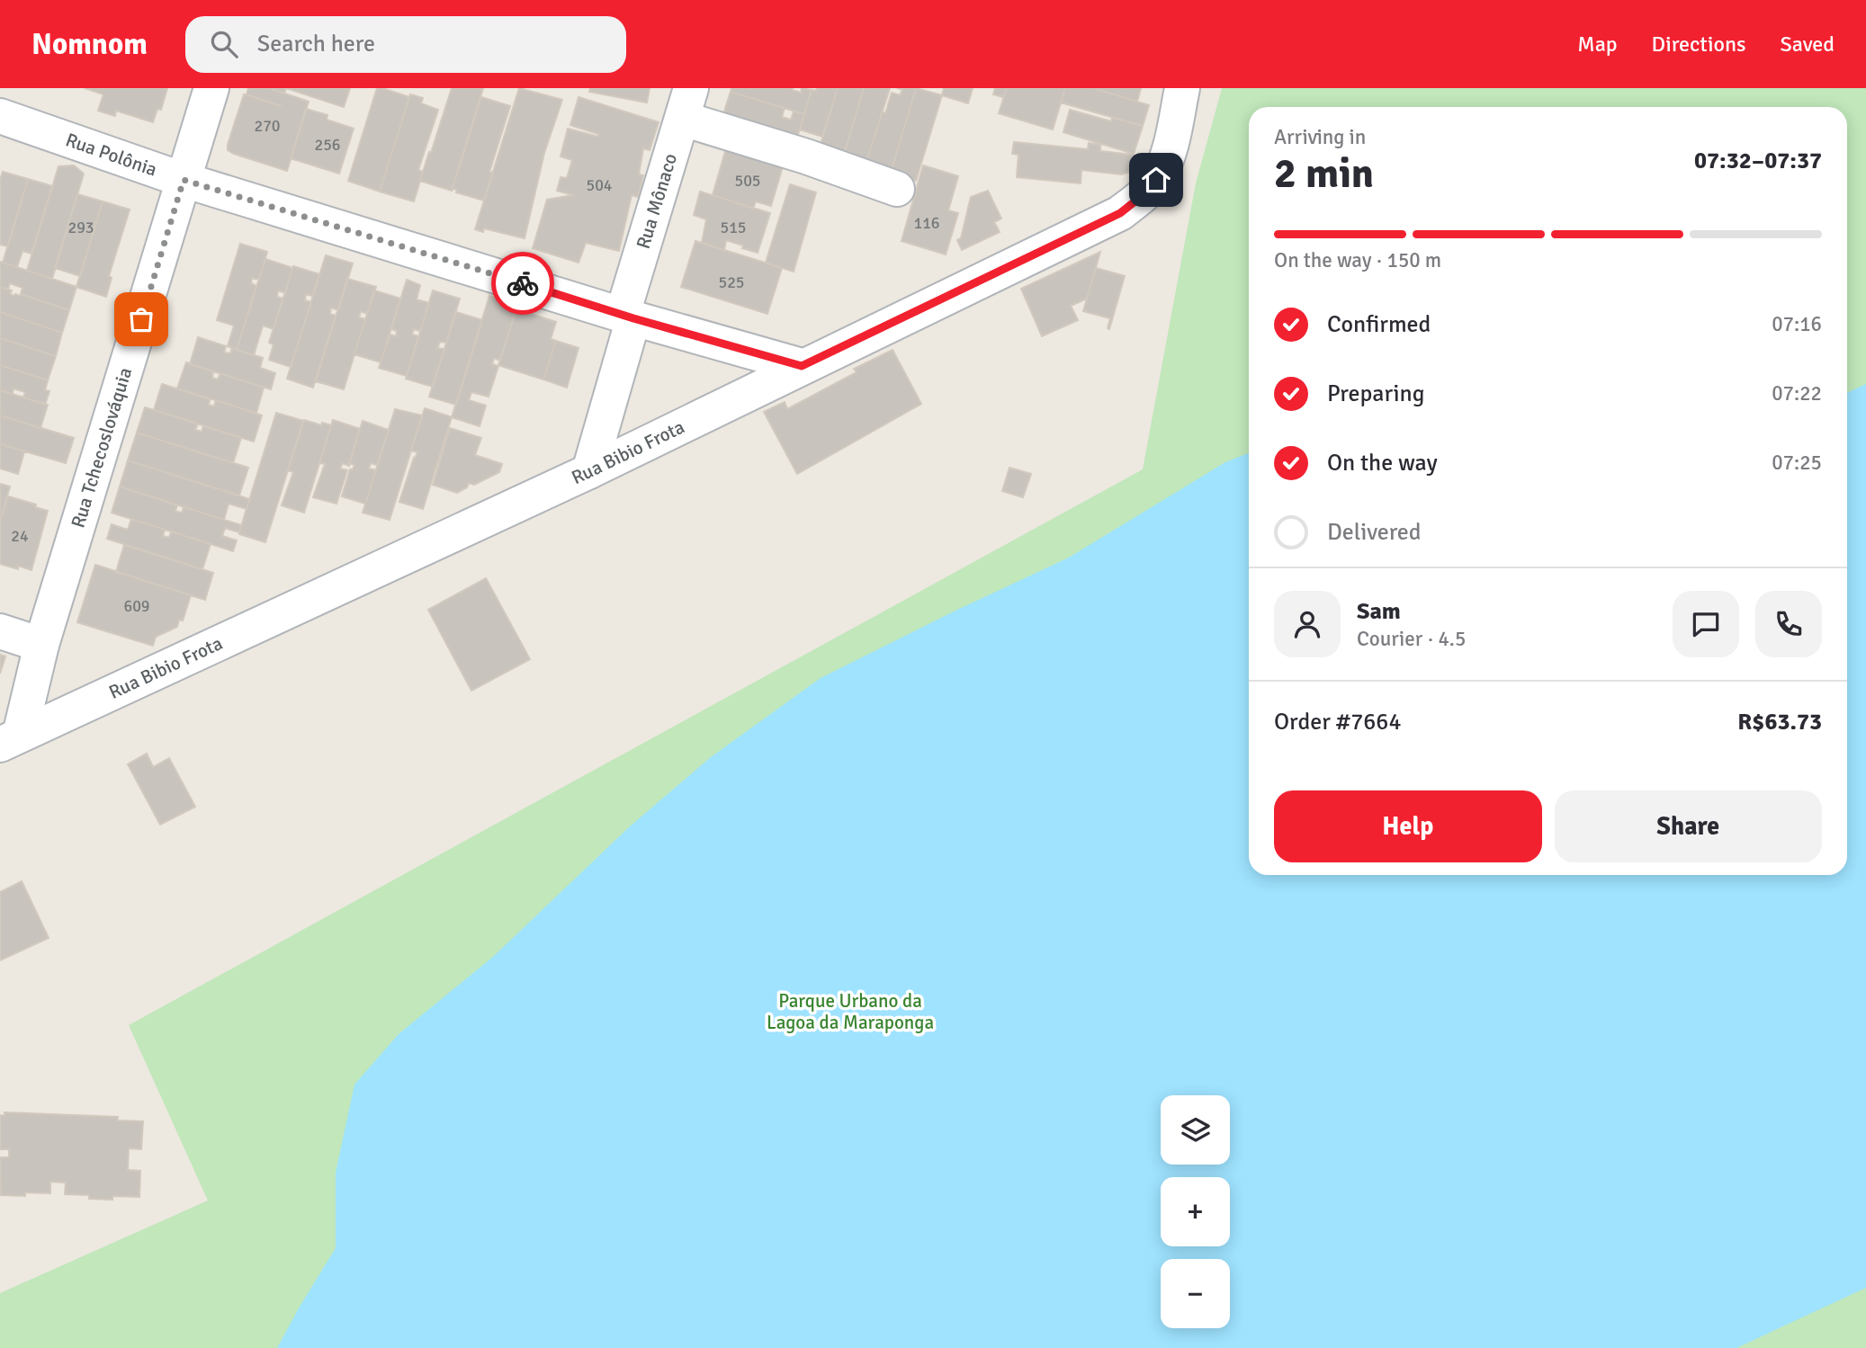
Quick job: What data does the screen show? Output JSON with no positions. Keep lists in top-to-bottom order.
{
  "streets": {
    "street": [
      "Rua Polônia",
      "Rua Mônaco",
      "Rua Tchecoslováquia",
      "Rua Bibio Frota"
    ]
  },
  "crossings": [
    ["Rua Polônia", "Rua Mônaco"],
    ["Rua Polônia", "Rua Tchecoslováquia"],
    ["Rua Polônia", "Rua Bibio Frota"],
    ["Rua Mônaco", "Rua Bibio Frota"],
    ["Rua Tchecoslováquia", "Rua Bibio Frota"]
  ],
  "parks": ["Parque Urbano da Lagoa da Maraponga"],
  "house_numbers": [
    "270",
    "256",
    "505",
    "504",
    "116",
    "293",
    "515",
    "525",
    "24",
    "609"
  ],
  "page": {
    "header": "Nomnom",
    "search": "Search here",
    "nav": ["Map", "Directions", "Saved"],
    "heading": ["2 min", "Arriving in", "07:32–07:37"],
    "panel": [
      "Sam",
      "Courier · 4.5",
      "Order #7664",
      "R$63.73"
    ],
    "bar": "On the way · 150 m",
    "list": [
      ["Confirmed", "07:16"],
      ["Preparing", "07:22"],
      ["On the way", "07:25"],
      "Delivered"
    ],
    "buttons": ["Help", "Share"],
    "map_buttons": ["+", "−"]
  }
}
